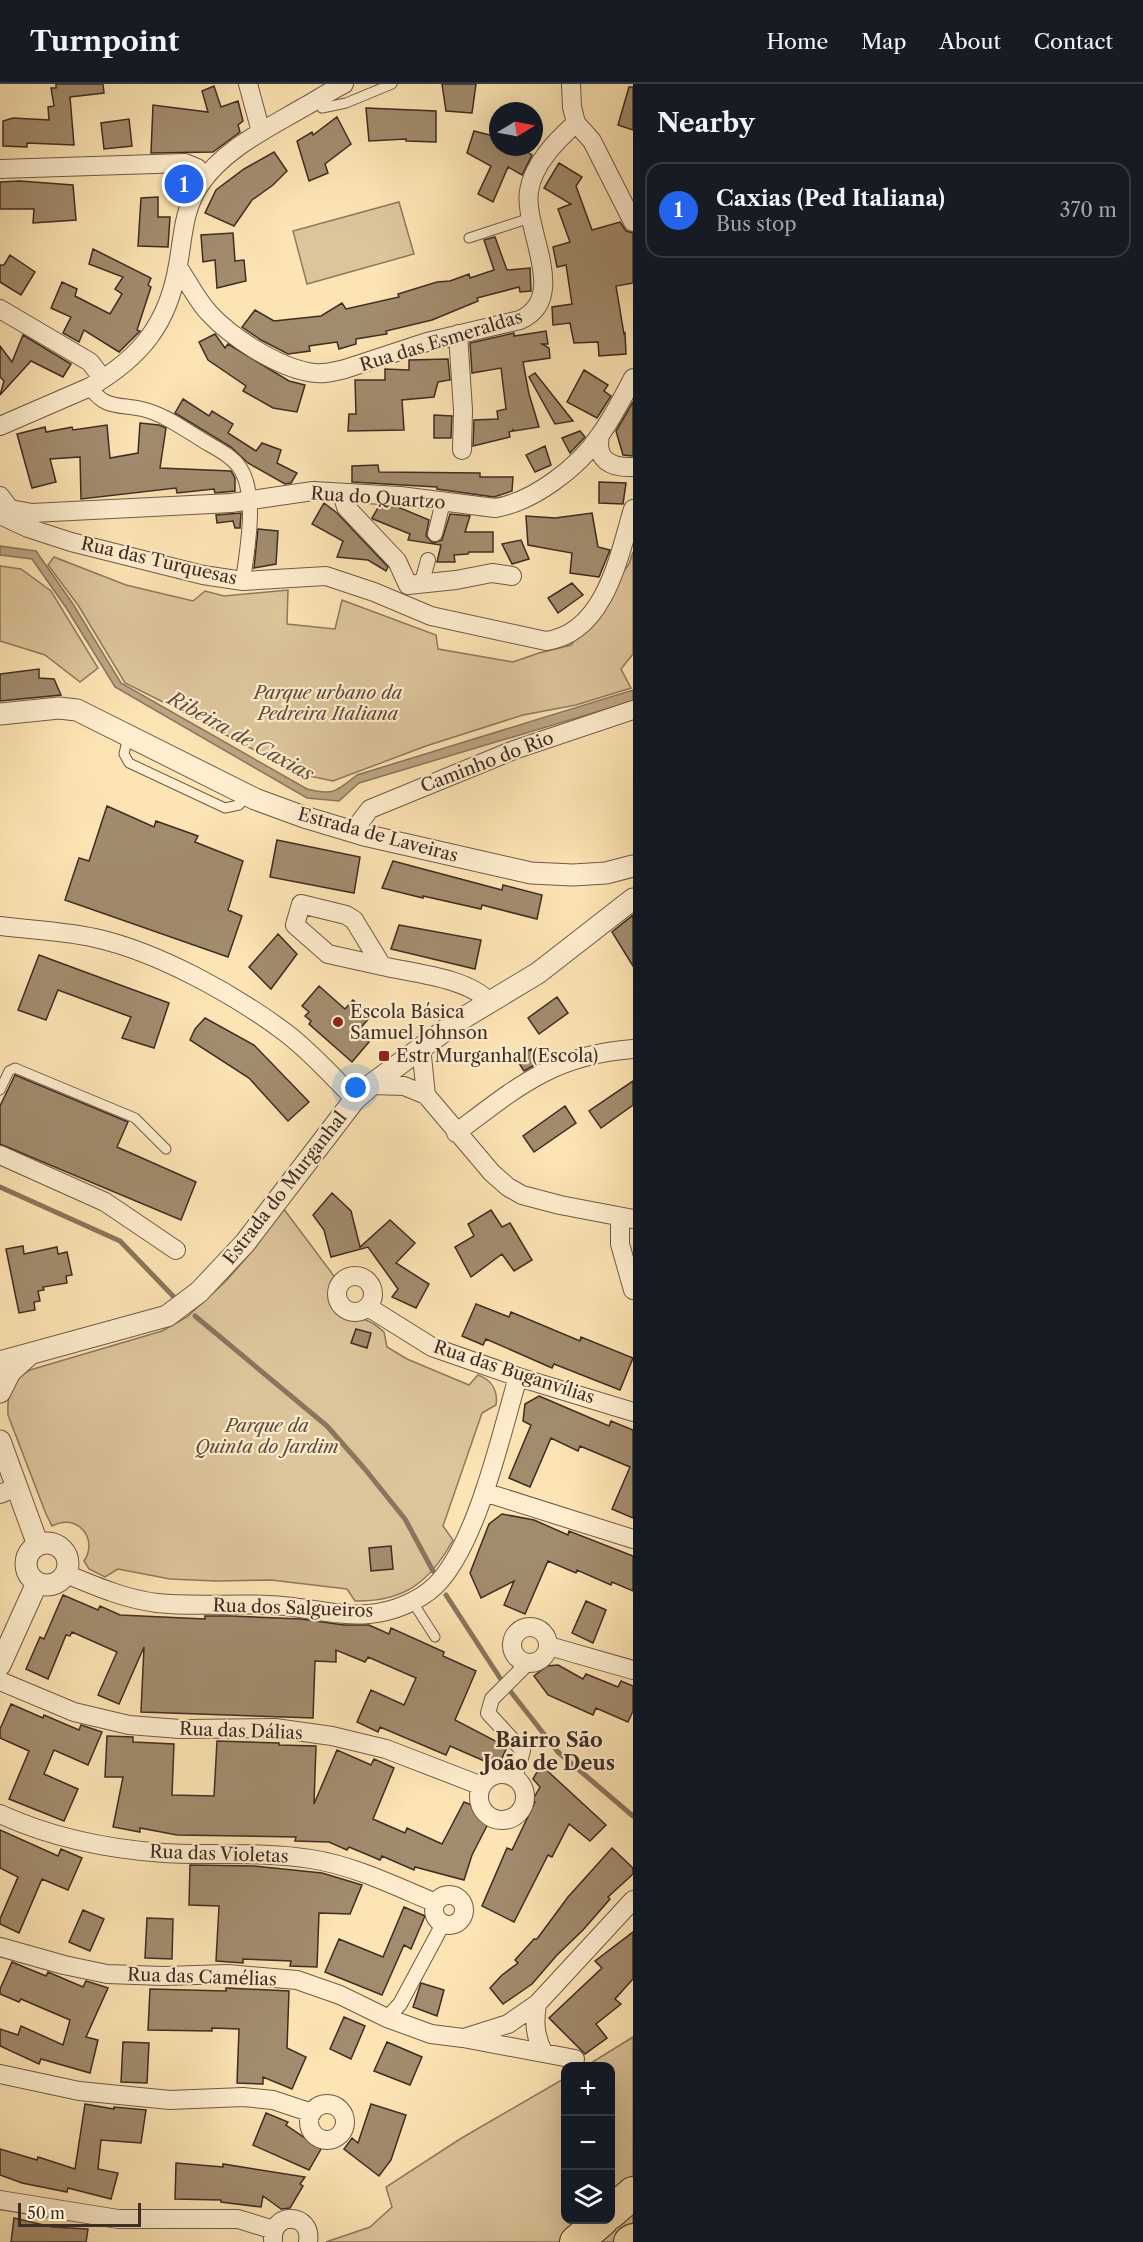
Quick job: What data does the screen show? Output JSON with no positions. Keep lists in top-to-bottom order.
{
  "streets": {
    "street": [
      "Rua das Esmeraldas",
      "Rua do Quartzo",
      "Rua das Turquesas",
      "Caminho do Rio",
      "Estrada de Laveiras",
      "Estrada do Murganhal",
      "Rua das Buganvílias",
      "Rua dos Salgueiros",
      "Rua das Dálias",
      "Rua das Violetas",
      "Rua das Camélias"
    ]
  },
  "crossings": [
    ["Caminho do Rio", "Estrada de Laveiras"],
    ["Rua das Buganvílias", "Rua dos Salgueiros"]
  ],
  "districts": ["Bairro São João de Deus"],
  "water": ["Ribeira de Caxias"],
  "parks": ["Parque urbano da Pedreira Italiana", "Parque da Quinta do Jardim"],
  "places": {
    "other": ["Escola Básica Samuel Johnson"],
    "transit": ["Estr Murganhal (Escola)"]
  },
  "scale_bar": "50 m",
  "north": "right",
  "page": {
    "header": "Turnpoint",
    "nav": [
      "Home",
      "Map",
      "About",
      "Contact"
    ],
    "heading": "Nearby",
    "pins": "1",
    "list": [
      {
        "mark": "1",
        "name": "Caxias (Ped Italiana)",
        "note": "Bus stop",
        "value": "370 m"
      }
    ],
    "map_buttons": ["+", "−"],
    "scale": "50 m"
  }
}
